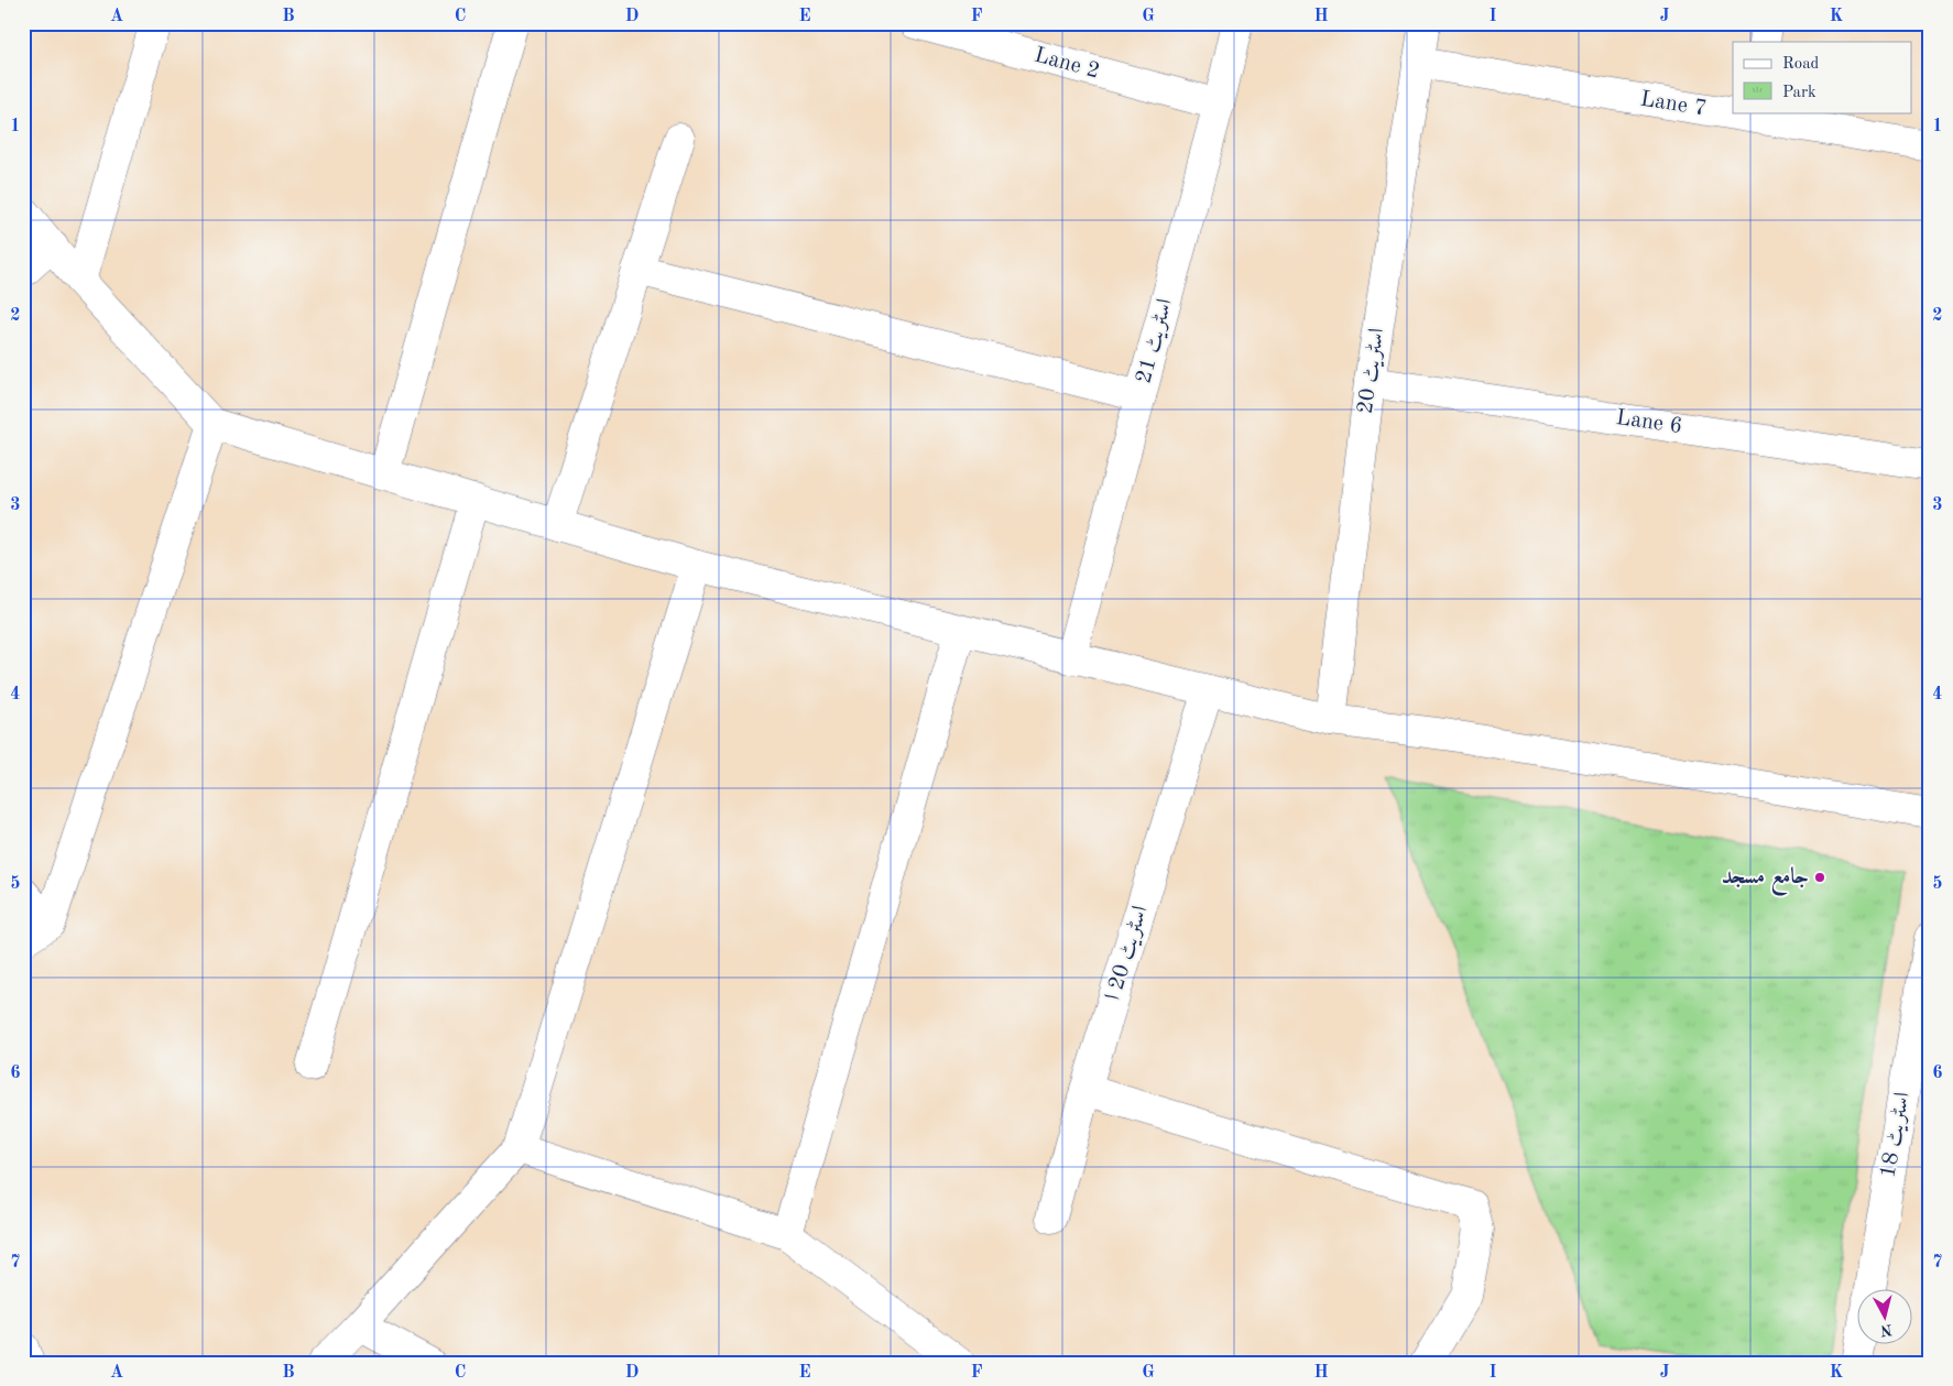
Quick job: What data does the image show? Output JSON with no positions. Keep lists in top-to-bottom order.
{
  "streets": {
    "street": [
      "Lane 2",
      "Lane 7",
      "اسٹریٹ 21",
      "اسٹریٹ 20",
      "Lane 6",
      "اسٹریٹ 20 ا",
      "اسٹریٹ 18"
    ]
  },
  "crossings": [
    ["Lane 2", "اسٹریٹ 21"],
    ["Lane 7", "اسٹریٹ 20"],
    ["اسٹریٹ 20", "Lane 6"]
  ],
  "places": ["جامع مسجد"],
  "legend": ["Road", "Park"],
  "north": "bottom",
  "grid": {
    "columns": [
      "A",
      "B",
      "C",
      "D",
      "E",
      "F",
      "G",
      "H",
      "I",
      "J",
      "K"
    ],
    "rows": [
      "1",
      "2",
      "3",
      "4",
      "5",
      "6",
      "7"
    ]
  }
}
